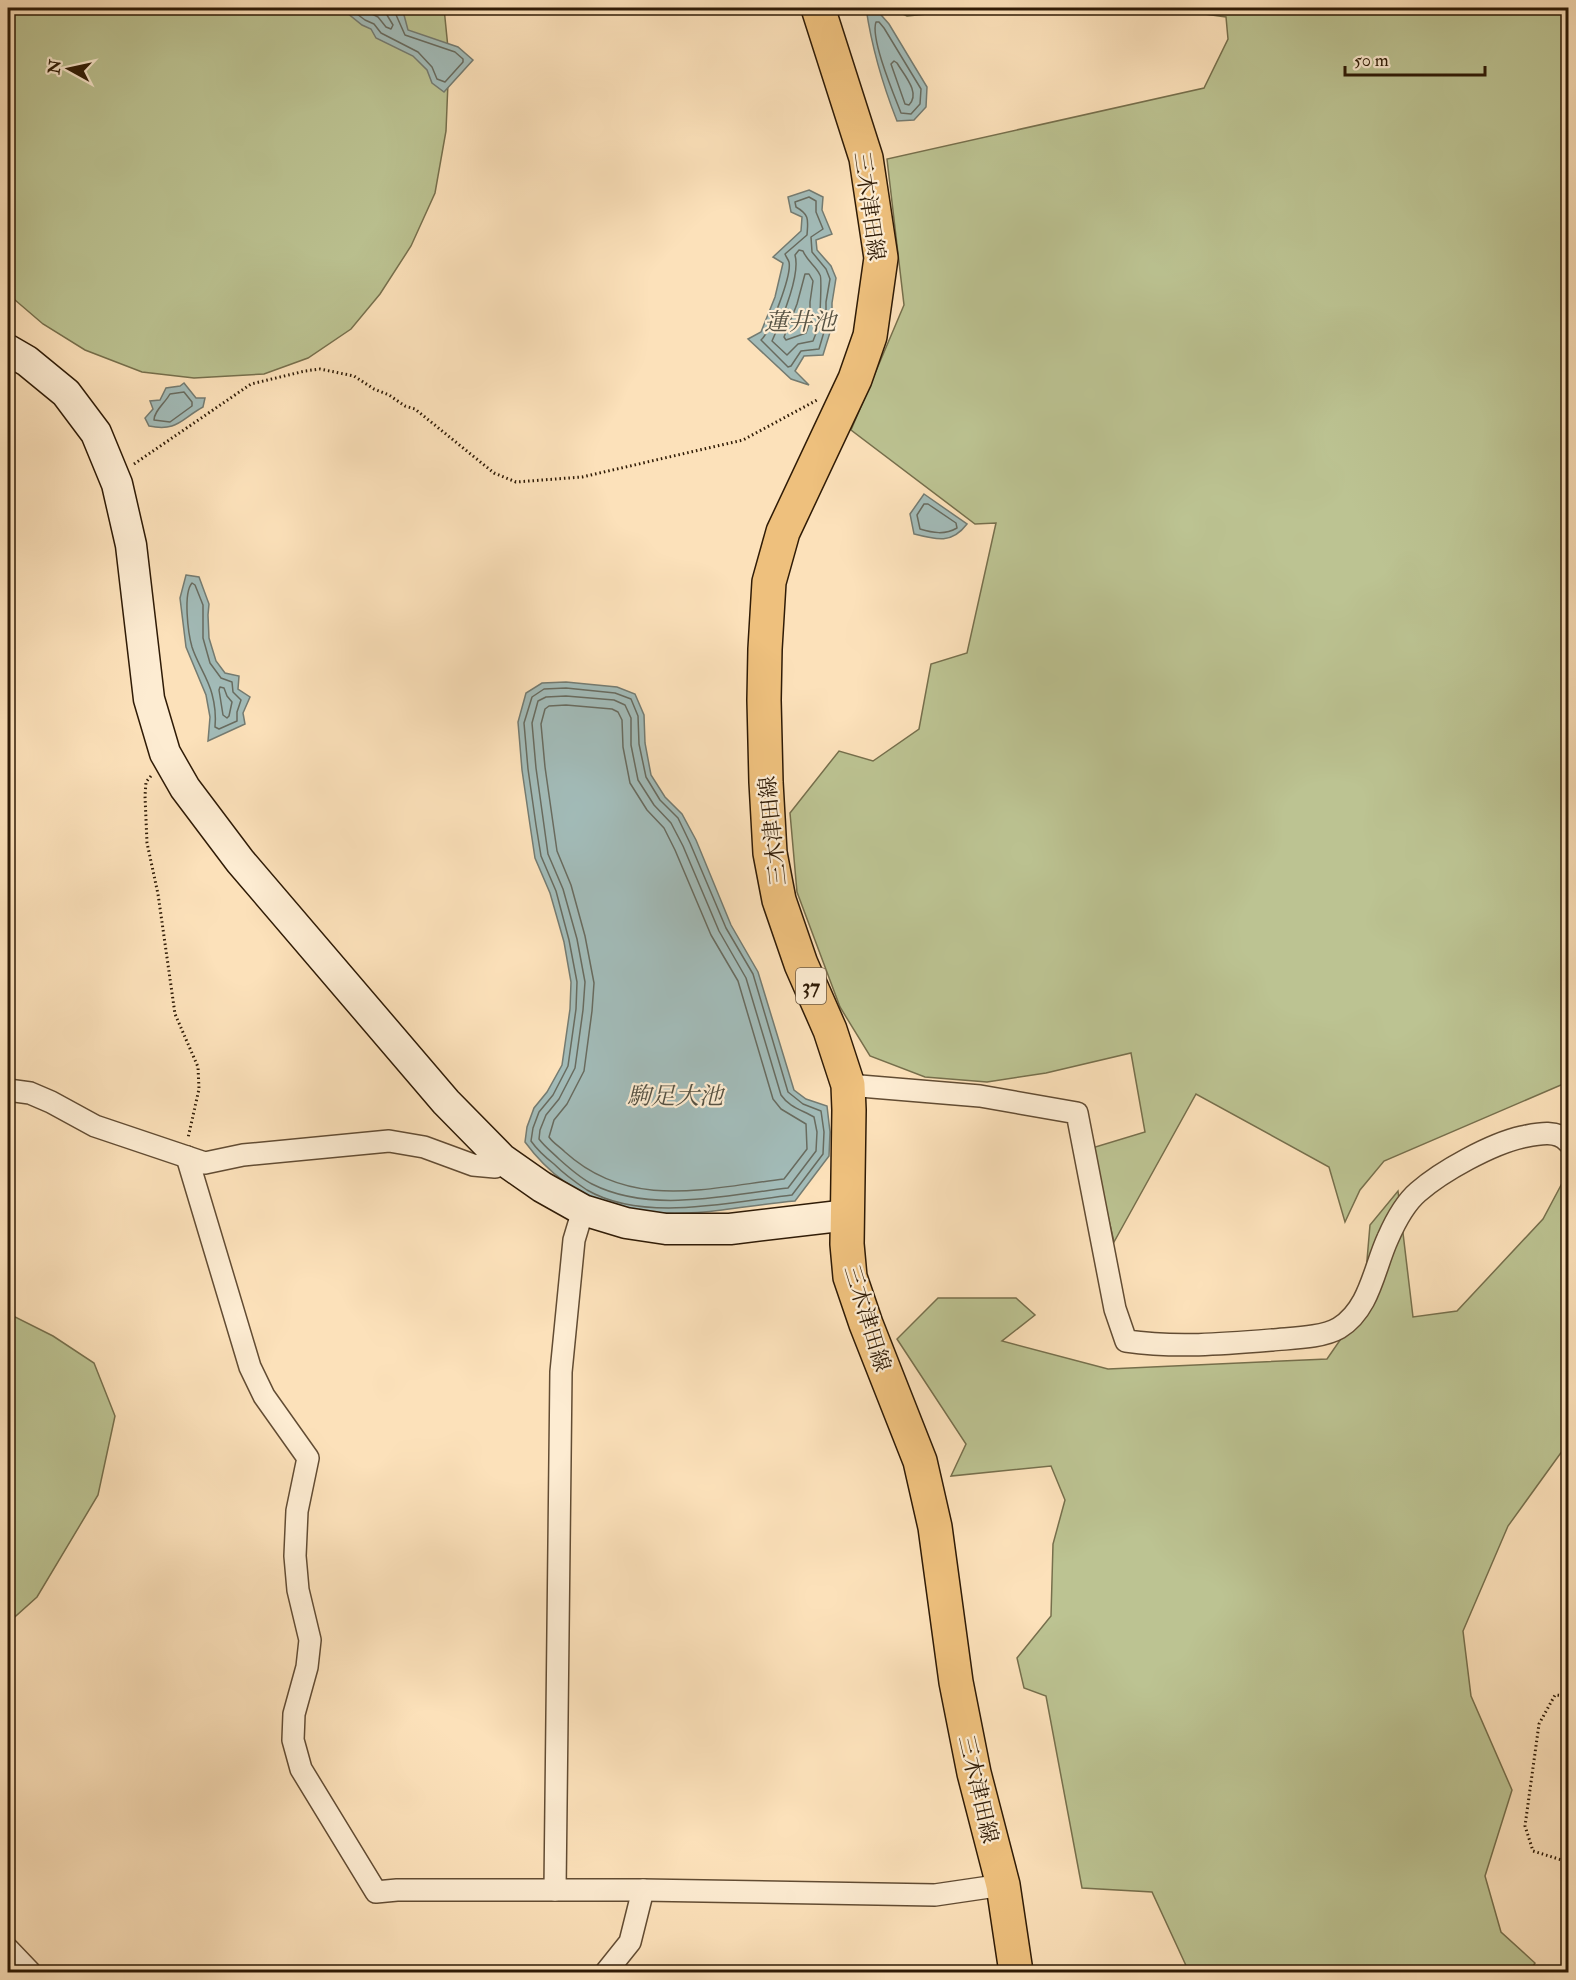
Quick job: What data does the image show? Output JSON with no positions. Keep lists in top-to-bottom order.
{
  "streets": {
    "main road": ["三木津田線", "37"]
  },
  "water": ["蓮井池", "駒足大池"],
  "scale_bar": "50 m",
  "north": "left"
}
